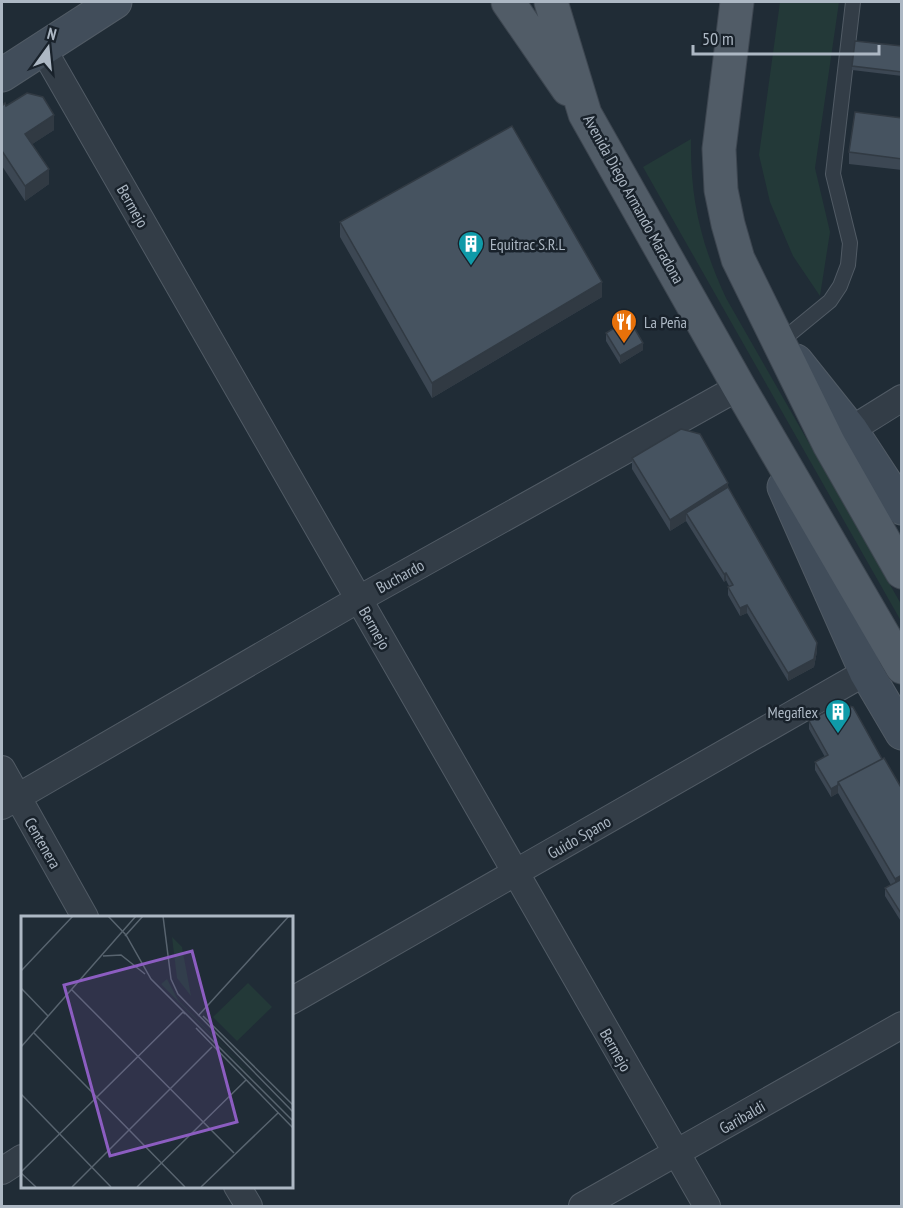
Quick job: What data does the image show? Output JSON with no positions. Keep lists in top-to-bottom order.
{
  "streets": {
    "main road": ["Avenida Diego Armando Maradona"],
    "street": [
      "Bermejo",
      "Buchardo",
      "Guido Spano",
      "Centenera",
      "Garibaldi"
    ]
  },
  "crossings": [
    ["Avenida Diego Armando Maradona", "Buchardo"],
    ["Avenida Diego Armando Maradona", "Guido Spano"],
    ["Bermejo", "Buchardo"],
    ["Bermejo", "Guido Spano"],
    ["Bermejo", "Garibaldi"],
    ["Buchardo", "Centenera"]
  ],
  "places": {
    "building": ["Equitrac S.R.L", "Megaflex"],
    "restaurant": ["La Peña"]
  },
  "scale_bar": "50 m",
  "north": "top"
}
